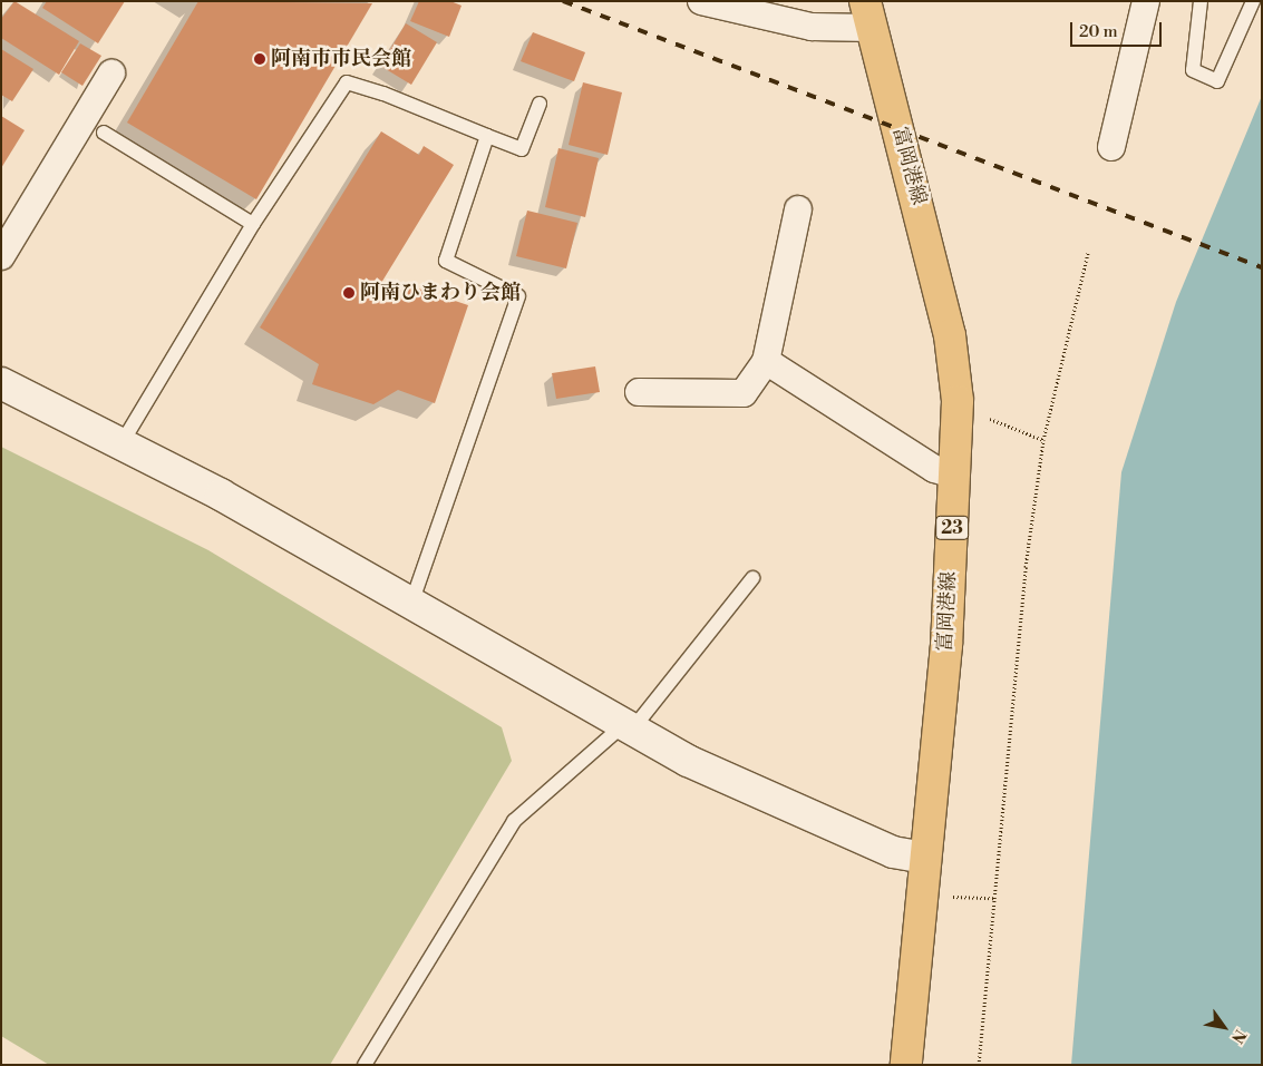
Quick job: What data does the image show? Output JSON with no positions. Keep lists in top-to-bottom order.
{
  "streets": {
    "main road": ["富岡港線", "23"]
  },
  "places": ["阿南市市民会館", "阿南ひまわり会館"],
  "scale_bar": "20 m",
  "north": "bottom right"
}
